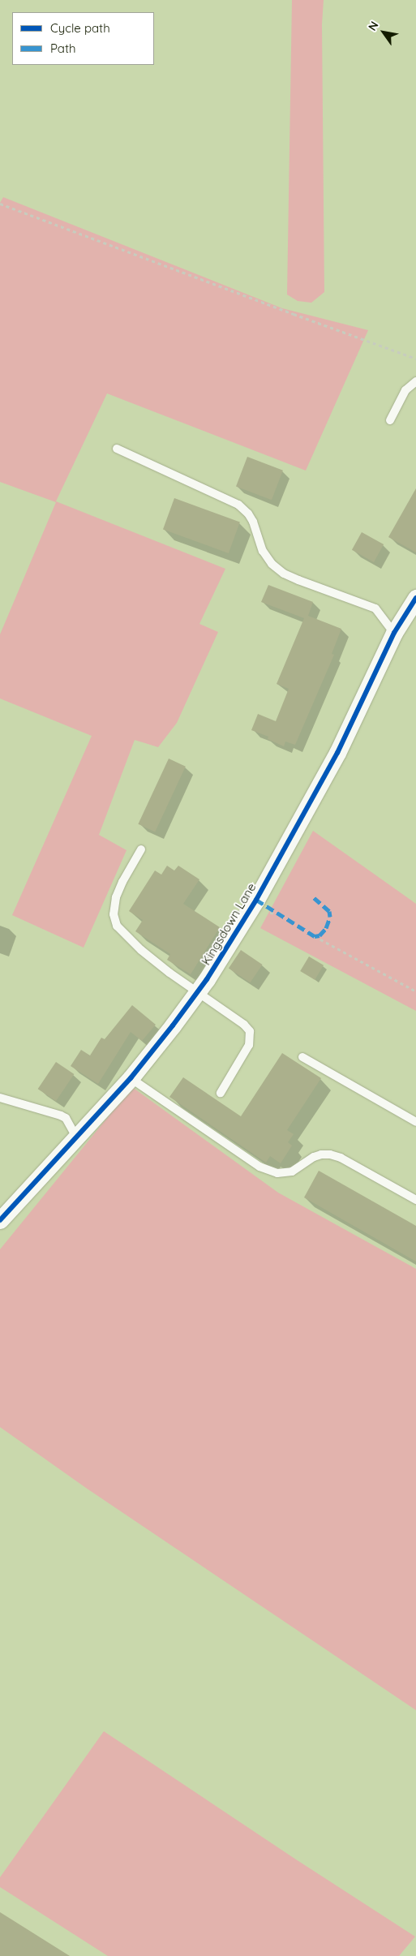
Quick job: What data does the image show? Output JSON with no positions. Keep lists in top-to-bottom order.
{
  "streets": {
    "street": ["Kingsdown Lane"]
  },
  "legend": ["Cycle path", "Path"],
  "north": "top left"
}
